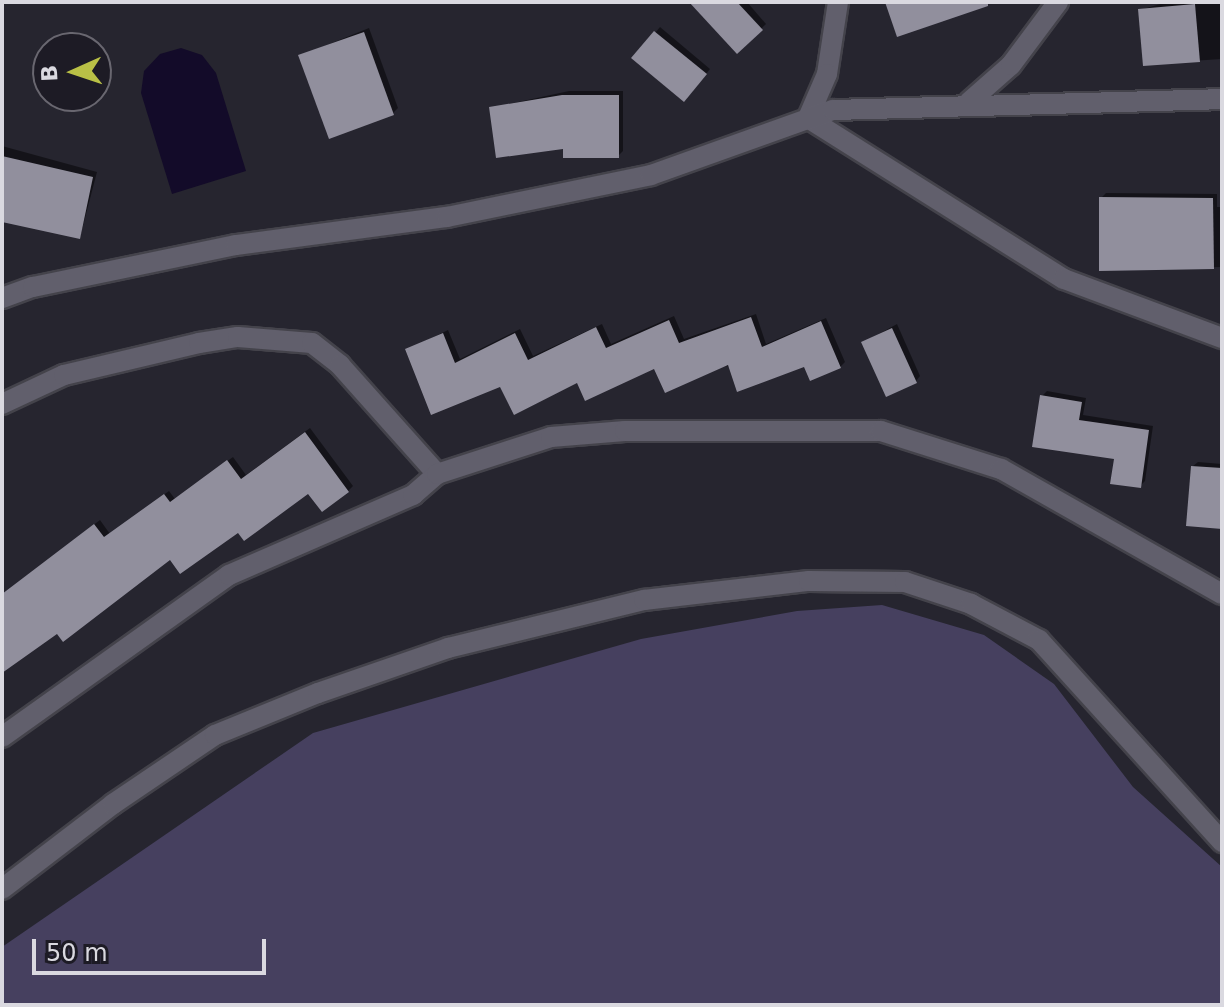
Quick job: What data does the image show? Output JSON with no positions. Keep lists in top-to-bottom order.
{
  "scale_bar": "50 m",
  "north": "left"
}
